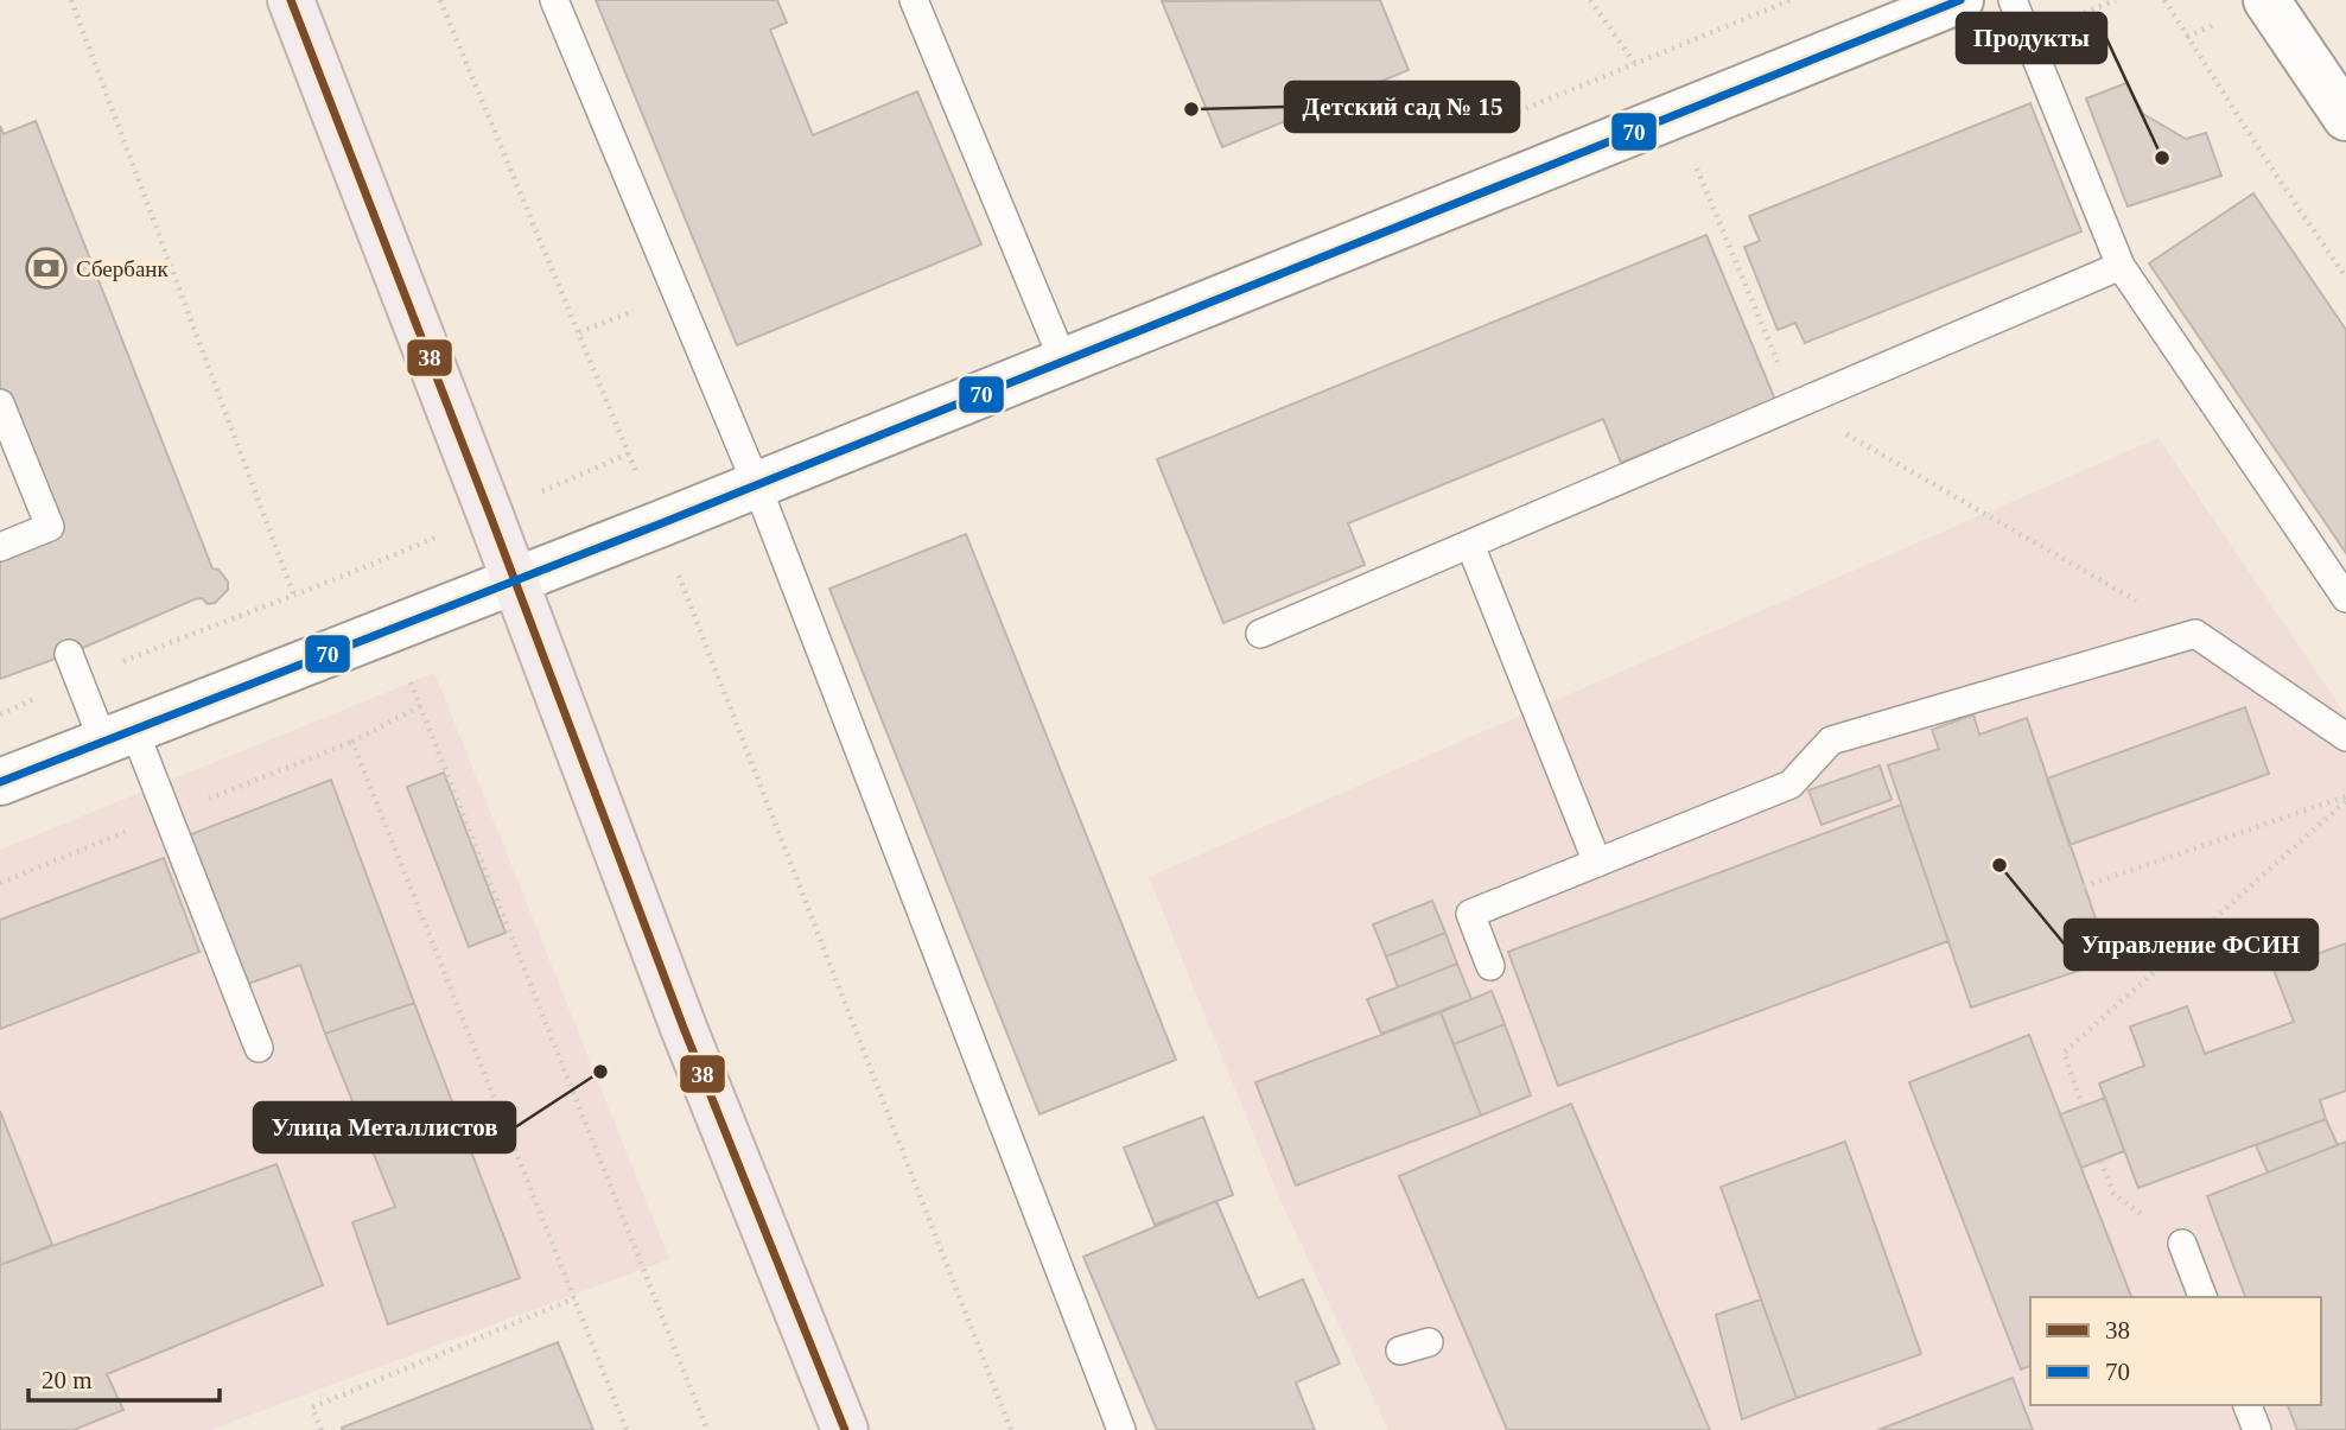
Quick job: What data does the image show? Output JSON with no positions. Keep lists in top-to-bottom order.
{
  "places": {
    "other": [
      "Детский сад № 15",
      "Продукты",
      "Управление ФСИН",
      "Улица Металлистов"
    ],
    "bank": ["Сбербанк"]
  },
  "lines": ["transit line 38", "transit line 70"],
  "legend": ["38", "70"],
  "scale_bar": "20 m"
}
